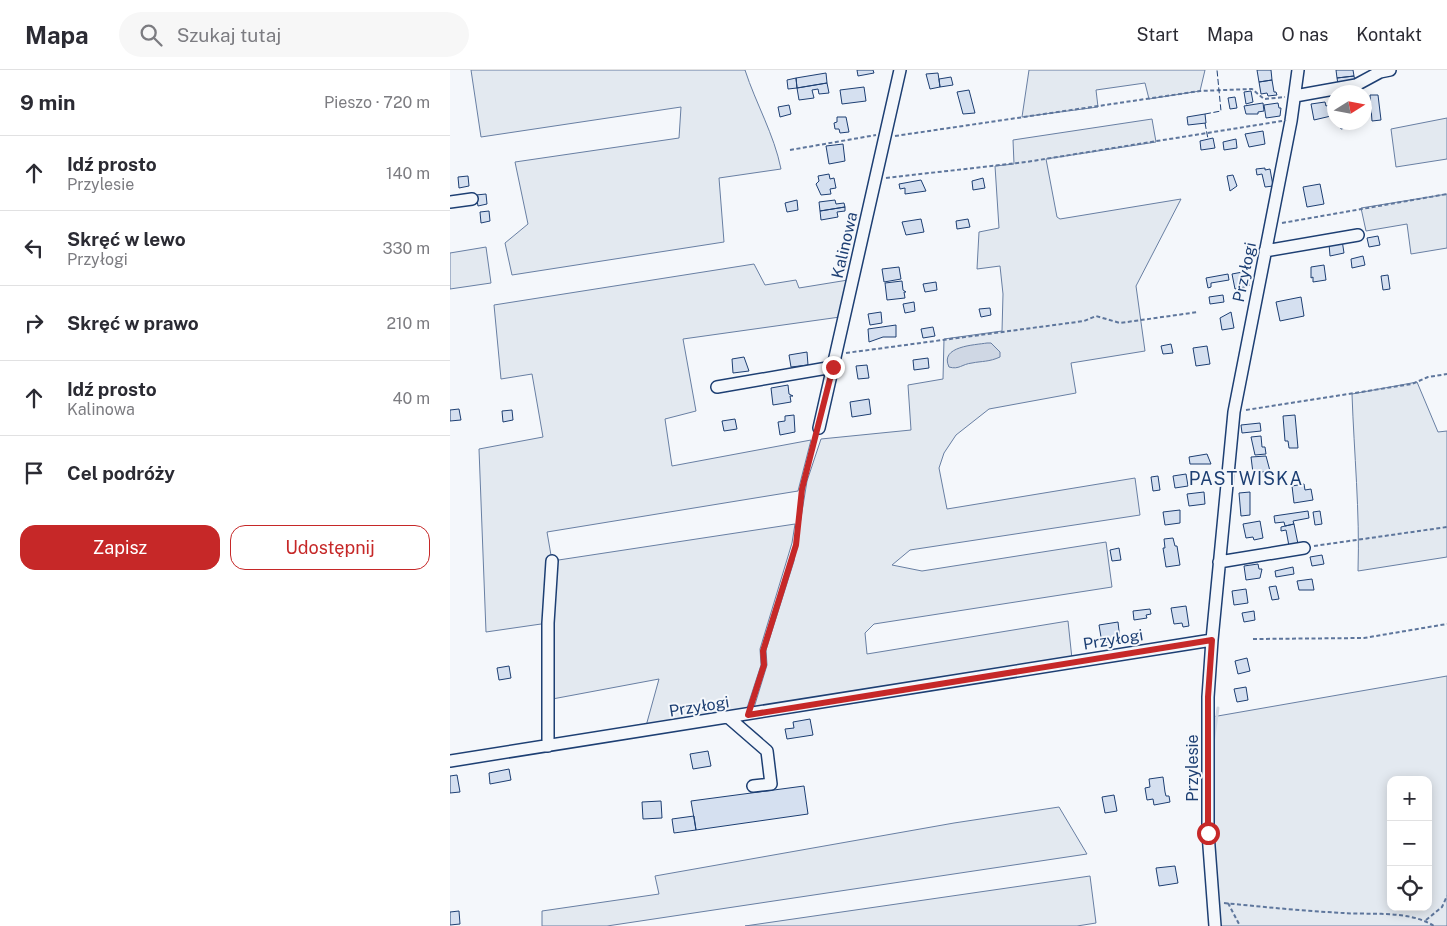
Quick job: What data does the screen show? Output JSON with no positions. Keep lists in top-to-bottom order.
{
  "streets": {
    "street": ["Kalinowa", "Przyłogi", "Przylesie"]
  },
  "crossings": [
    ["Przyłogi", "Przylesie"]
  ],
  "districts": ["PASTWISKA"],
  "north": "right",
  "page": {
    "header": "Mapa",
    "search": "Szukaj tutaj",
    "nav": [
      "Start",
      "Mapa",
      "O nas",
      "Kontakt"
    ],
    "heading": ["9 min", "Pieszo · 720 m"],
    "list": [
      ["Idź prosto", "Przylesie", "140 m"],
      ["Skręć w lewo", "Przyłogi", "330 m"],
      ["Skręć w prawo", "210 m"],
      ["Idź prosto", "Kalinowa", "40 m"],
      "Cel podróży"
    ],
    "buttons": ["Zapisz", "Udostępnij"],
    "map_buttons": ["+", "−"]
  }
}
